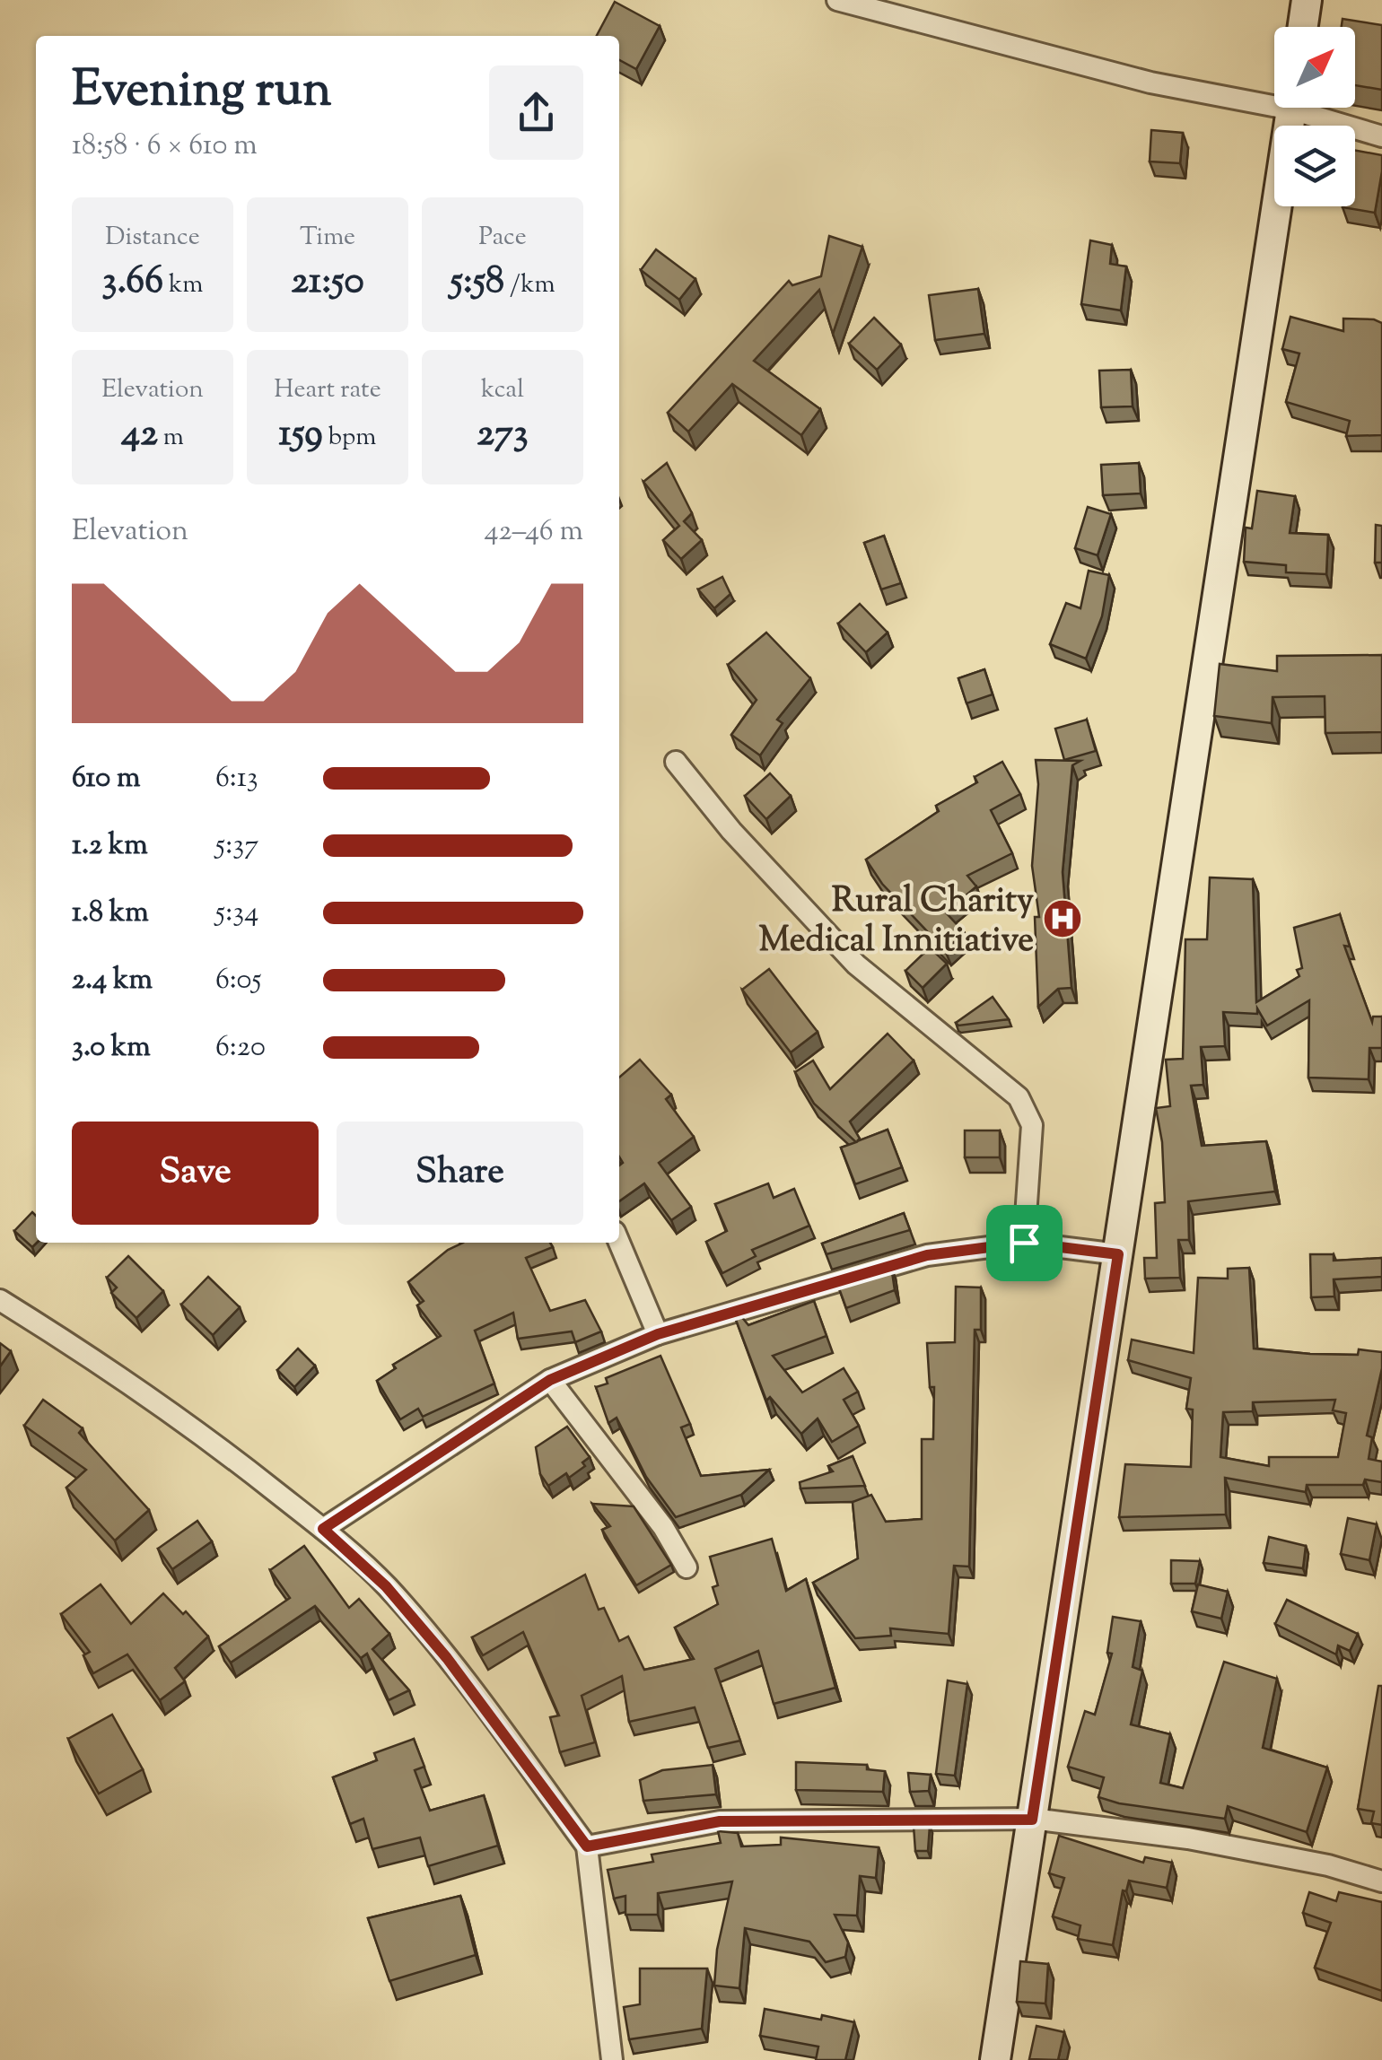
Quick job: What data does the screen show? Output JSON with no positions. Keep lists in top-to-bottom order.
{
  "places": {
    "hospital": ["Rural Charity Medical Innitiative"]
  },
  "north": "top right",
  "page": {
    "heading": ["Evening run", "18:58 · 6 × 610 m"],
    "stats": [
      ["Distance", "3.66 km"],
      ["Time", "21:50"],
      ["Pace", "5:58 /km"],
      ["Elevation", "42 m"],
      ["Heart rate", "159 bpm"],
      ["kcal", "273"]
    ],
    "chart": ["Elevation", "42–46 m"],
    "list": [
      {
        "name": "610 m",
        "note": "6:13"
      },
      {
        "name": "1.2 km",
        "note": "5:37"
      },
      {
        "name": "1.8 km",
        "note": "5:34"
      },
      {
        "name": "2.4 km",
        "note": "6:05"
      },
      {
        "name": "3.0 km",
        "note": "6:20"
      }
    ],
    "buttons": ["Save", "Share"]
  }
}
